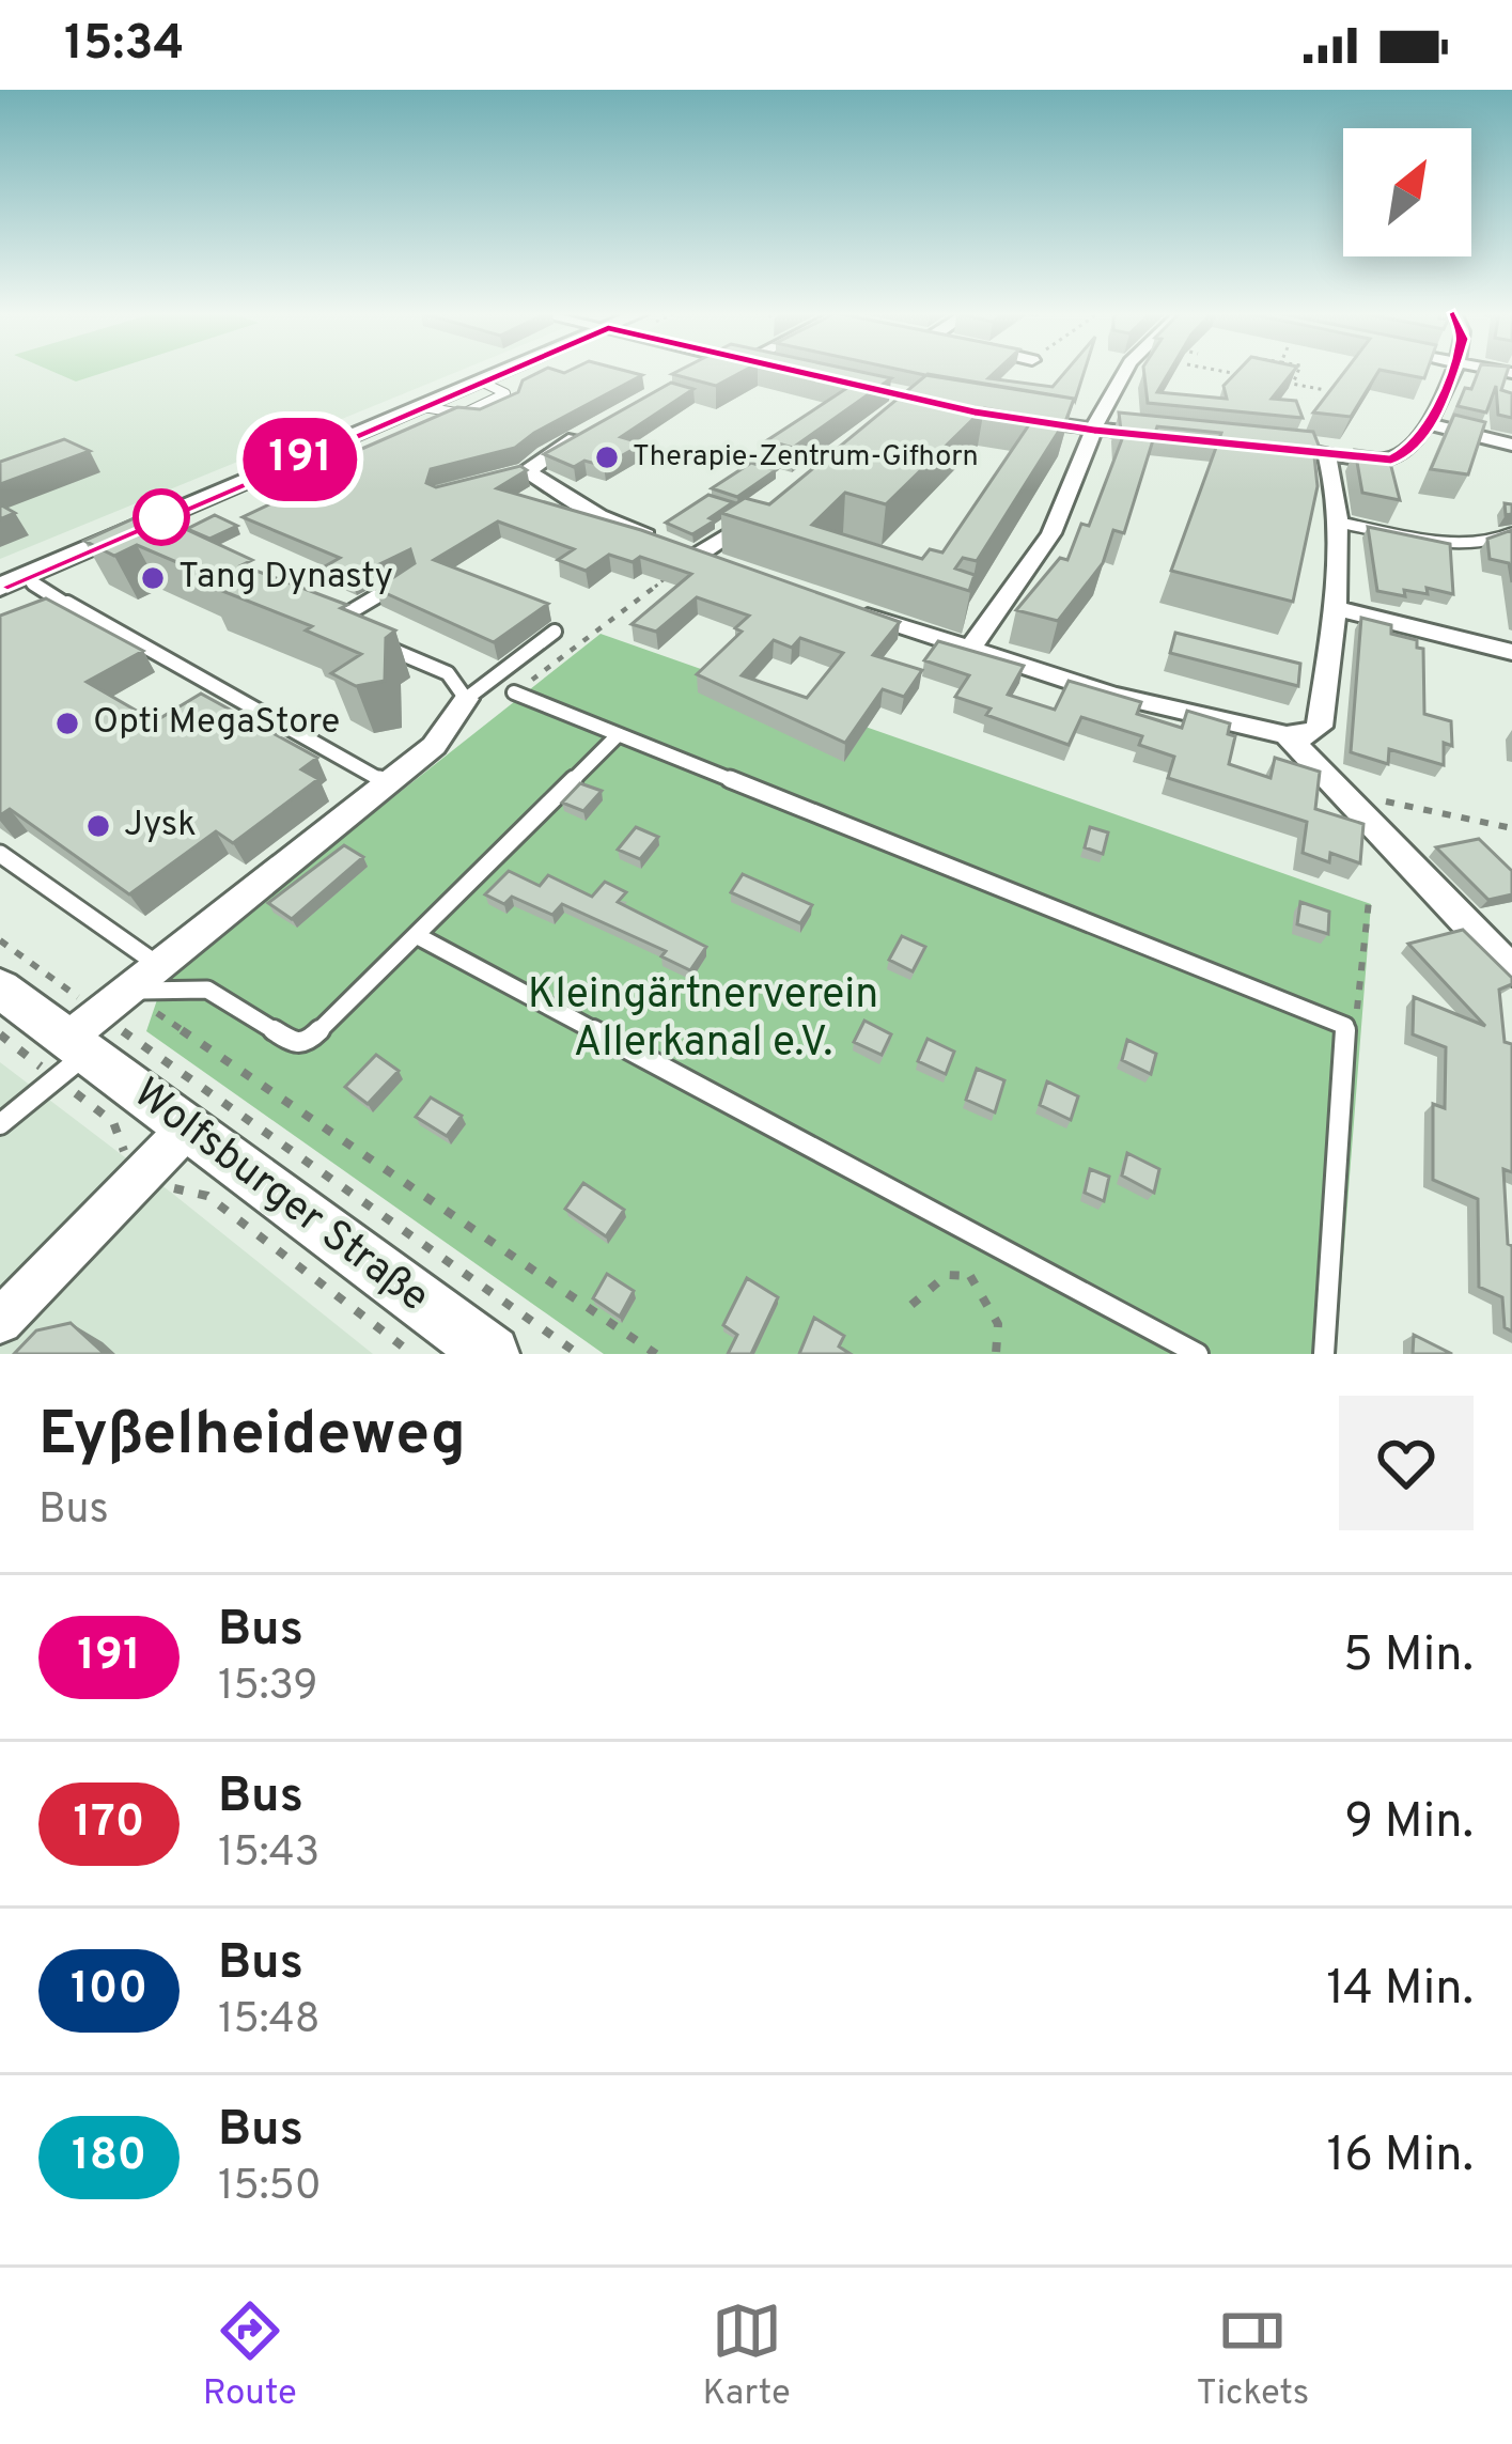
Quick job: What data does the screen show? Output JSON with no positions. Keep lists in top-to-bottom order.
{
  "streets": {
    "street": ["Wolfsburger Straße"]
  },
  "parks": ["Kleingärtnerverein Allerkanal e.V."],
  "places": [
    "Therapie-Zentrum-Gifhorn",
    "Tang Dynasty",
    "Opti MegaStore",
    "Jysk"
  ],
  "lines": ["bus line 191"],
  "north": "top right",
  "page": {
    "status": "15:34",
    "on_map": "191",
    "heading": ["Eyßelheideweg", "Bus"],
    "list": [
      {
        "mark": "191",
        "name": "Bus",
        "note": "15:39",
        "value": "5 Min."
      },
      {
        "mark": "170",
        "name": "Bus",
        "note": "15:43",
        "value": "9 Min."
      },
      {
        "mark": "100",
        "name": "Bus",
        "note": "15:48",
        "value": "14 Min."
      },
      {
        "mark": "180",
        "name": "Bus",
        "note": "15:50",
        "value": "16 Min."
      }
    ],
    "tabs": ["Route", "Karte", "Tickets"]
  }
}
